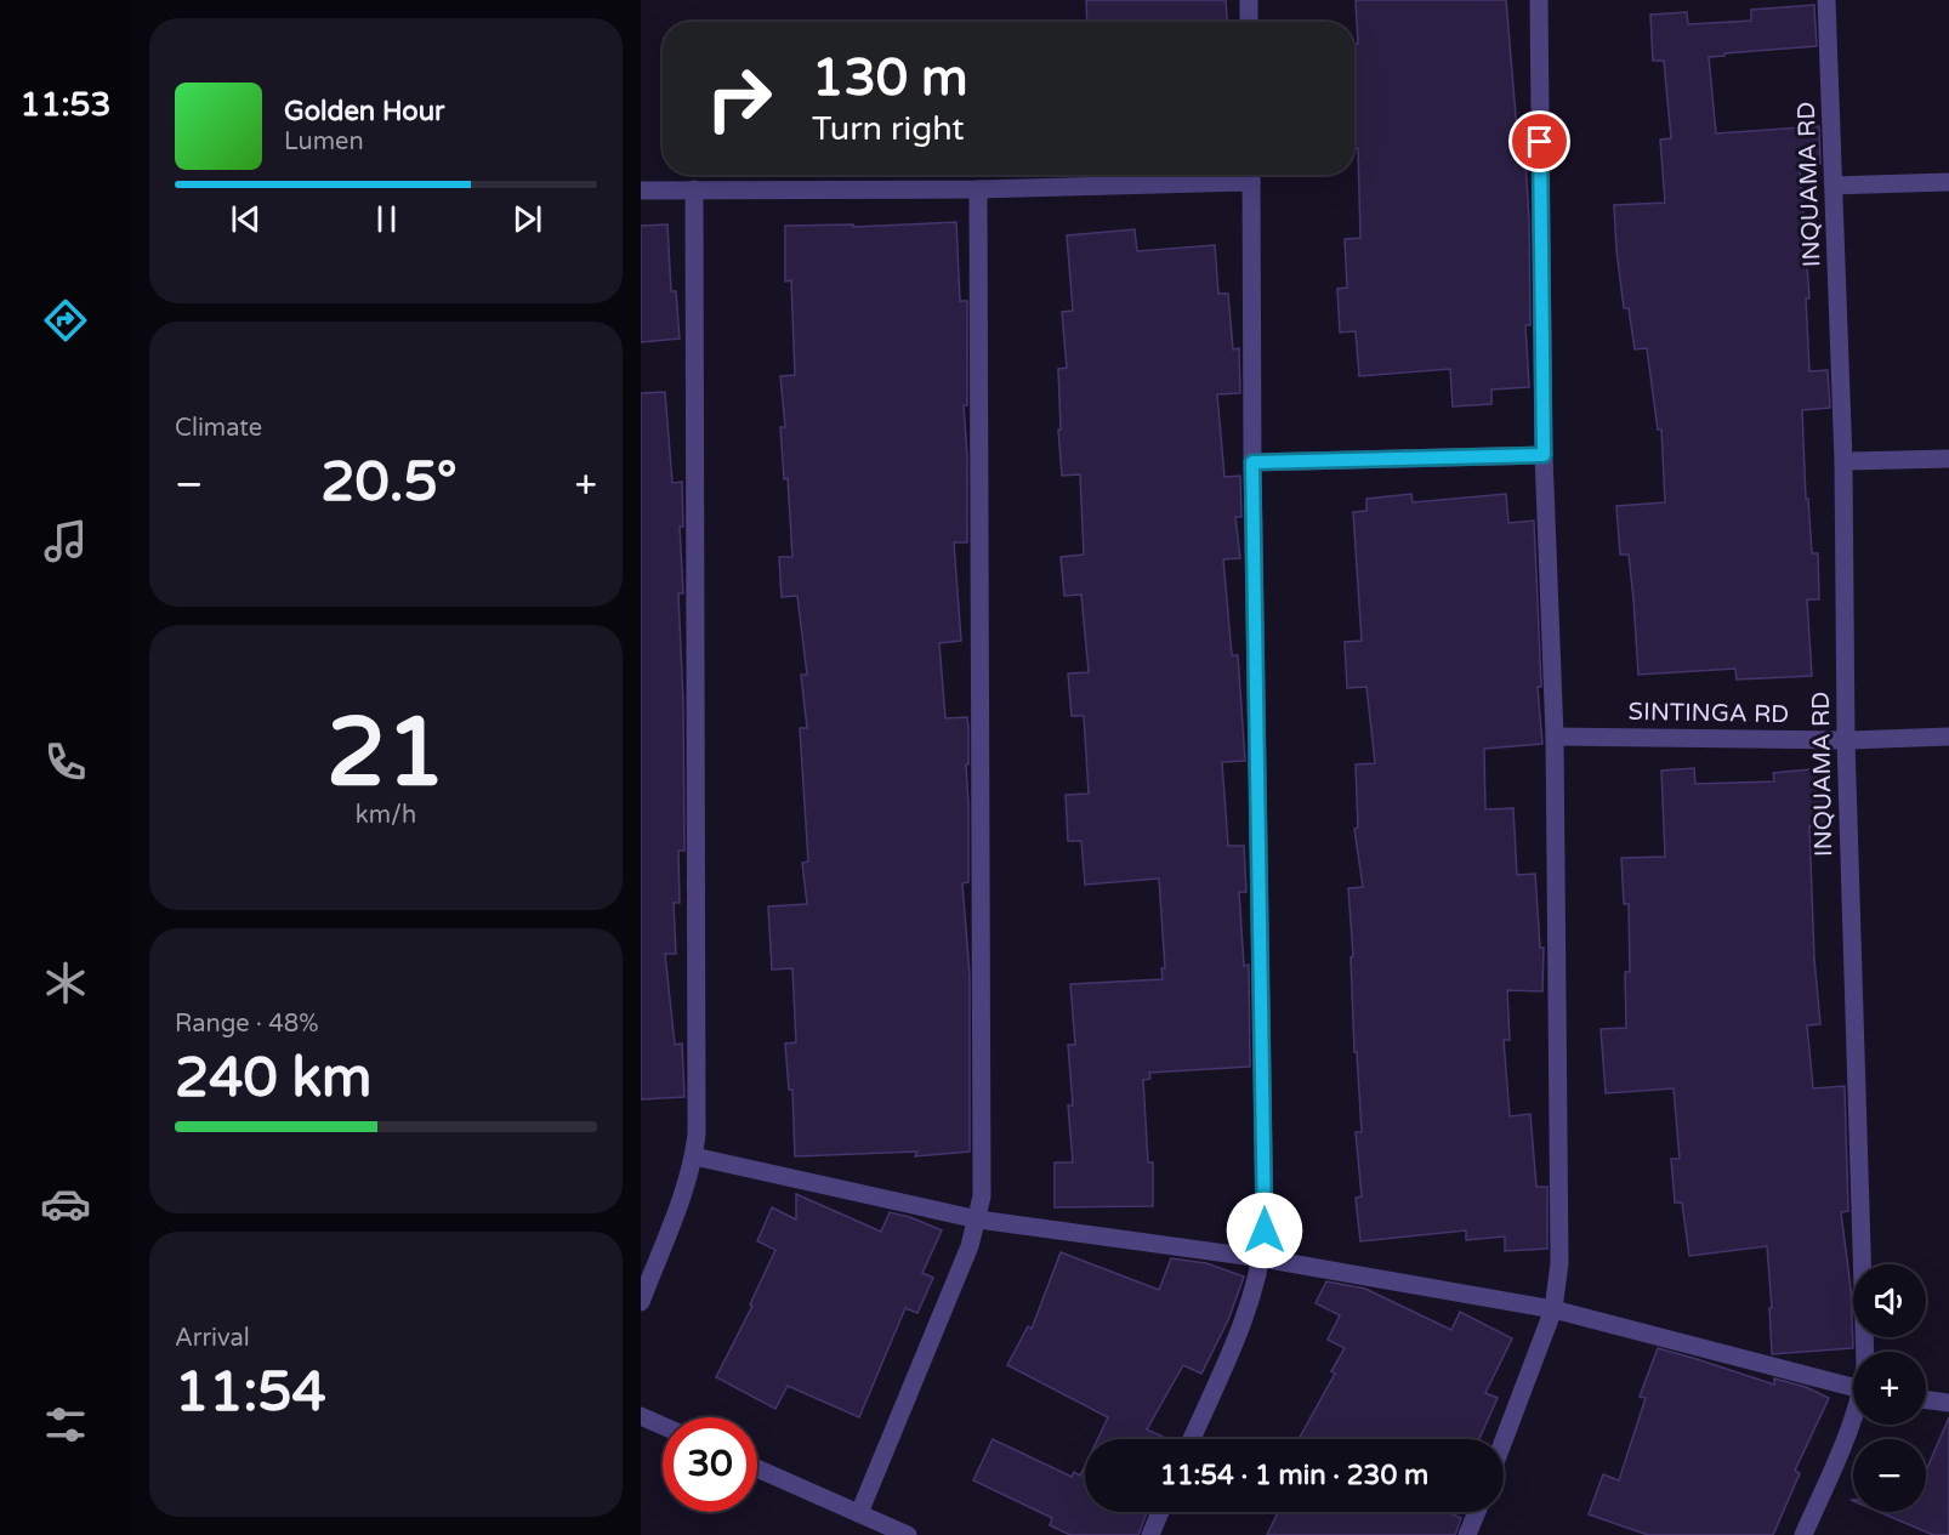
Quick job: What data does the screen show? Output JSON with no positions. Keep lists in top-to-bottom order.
{
  "streets": {
    "street": ["INQUAMA RD", "SINTINGA RD"]
  },
  "crossings": [
    ["INQUAMA RD", "SINTINGA RD"]
  ],
  "page": {
    "tabs": "11:53",
    "turn": ["130 m", "Turn right"],
    "song": ["Golden Hour", "Lumen"],
    "tile": [
      "Climate",
      ["21", "km/h"],
      ["Range · 48%", "240 km"],
      ["Arrival", "11:54"]
    ],
    "heat": ["−", "20.5°", "+"],
    "map_buttons": ["+", "−"],
    "limit": "30",
    "trip": "11:54 · 1 min · 230 m"
  }
}
